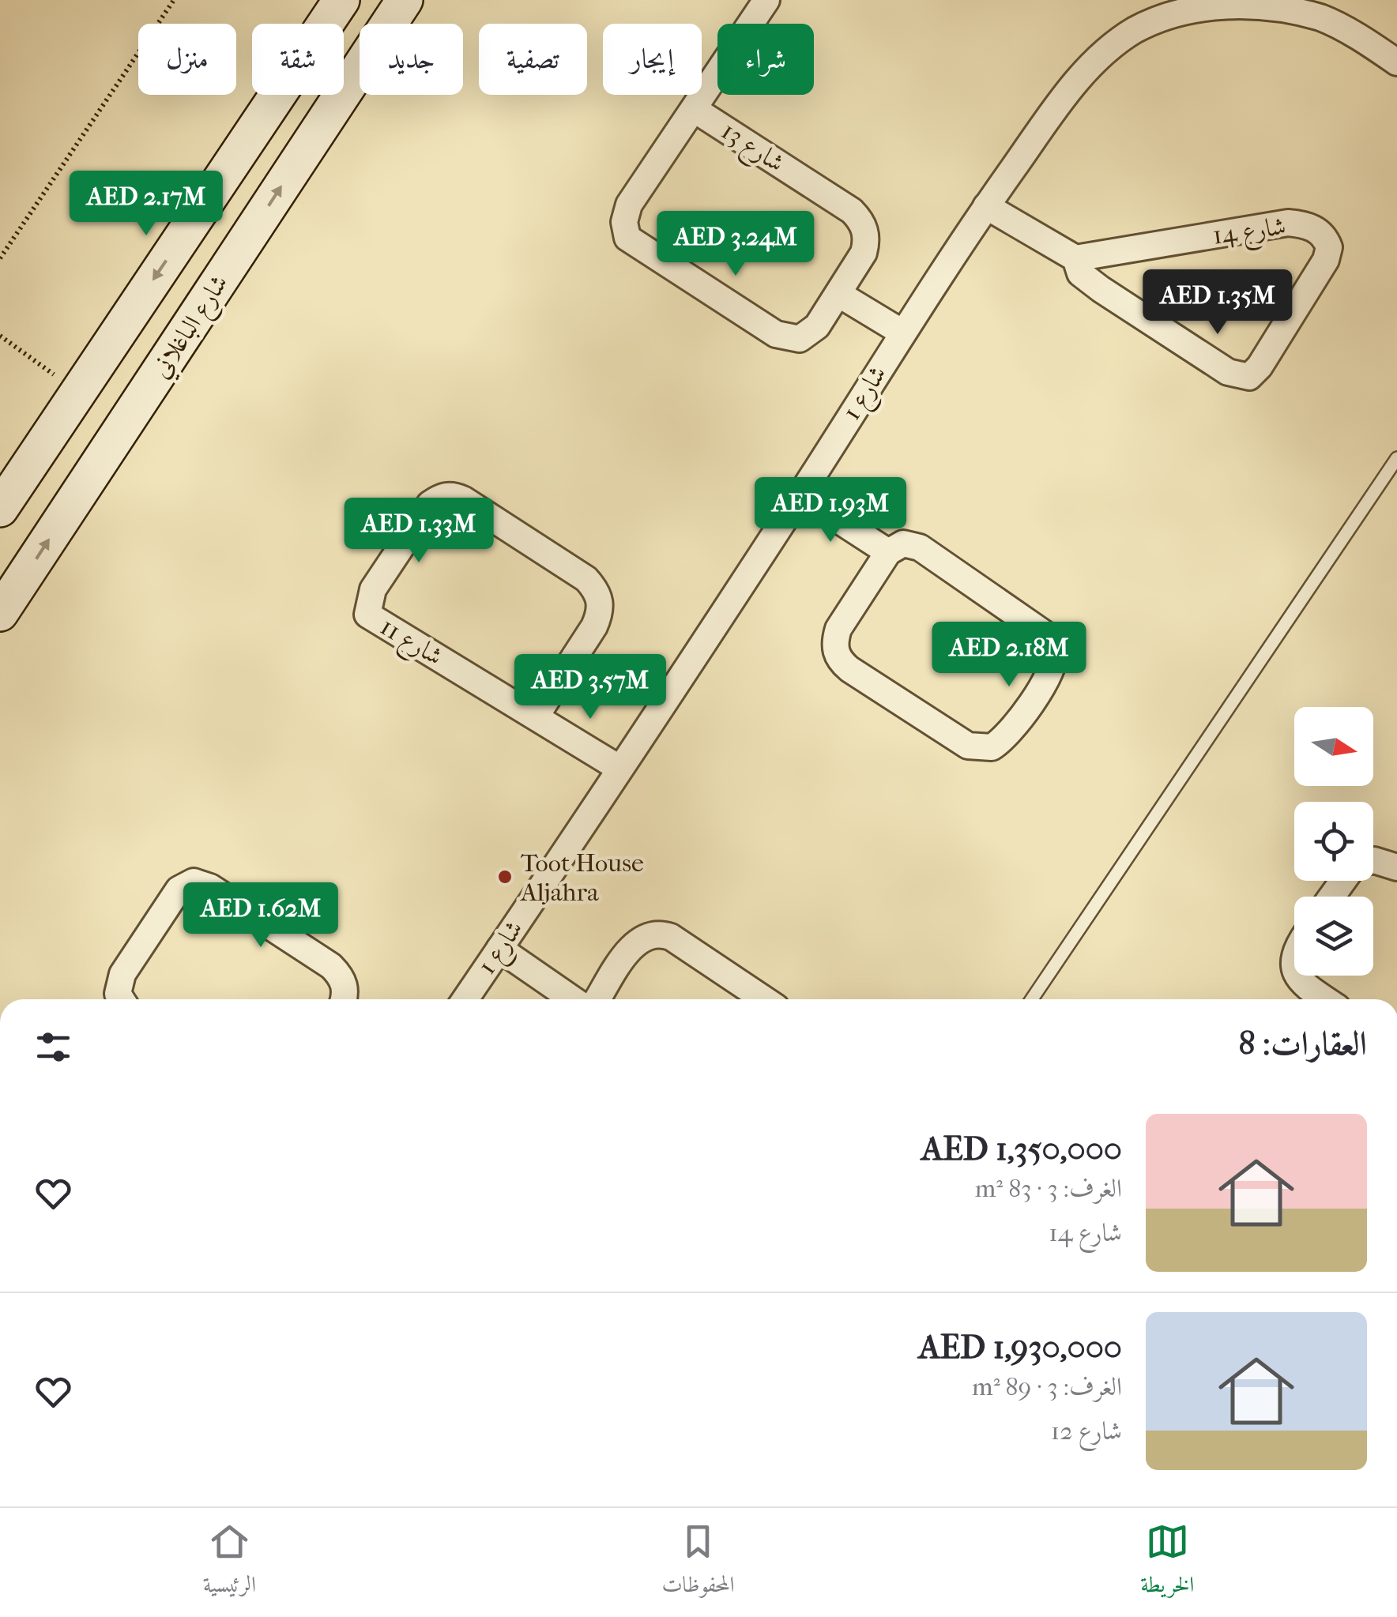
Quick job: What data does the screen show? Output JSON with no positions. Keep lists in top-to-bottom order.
{
  "streets": {
    "main road": ["شارع الباغلاني"],
    "street": [
      "شارع 13",
      "شارع 14",
      "شارع 1",
      "شارع 11"
    ]
  },
  "crossings": [
    ["شارع 14", "شارع 1"],
    ["شارع 1", "شارع 11"]
  ],
  "places": ["Toot House Aljahra"],
  "north": "right",
  "page": {
    "chip": [
      "شراء",
      "إيجار",
      "تصفية",
      "جديد",
      "شقة",
      "منزل"
    ],
    "price": [
      "AED 2.17M",
      "AED 3.24M",
      "AED 1.35M",
      "AED 1.93M",
      "AED 1.33M",
      "AED 2.18M",
      "AED 3.57M",
      "AED 1.62M"
    ],
    "heading": "العقارات: 8",
    "list": [
      {
        "name": "AED 1,350,000",
        "note": "الغرف: 3 · 83 m² · شارع 14"
      },
      {
        "name": "AED 1,930,000",
        "note": "الغرف: 3 · 89 m² · شارع 12"
      }
    ],
    "tabs": ["الخريطة", "المحفوظات", "الرئيسية"]
  }
}
